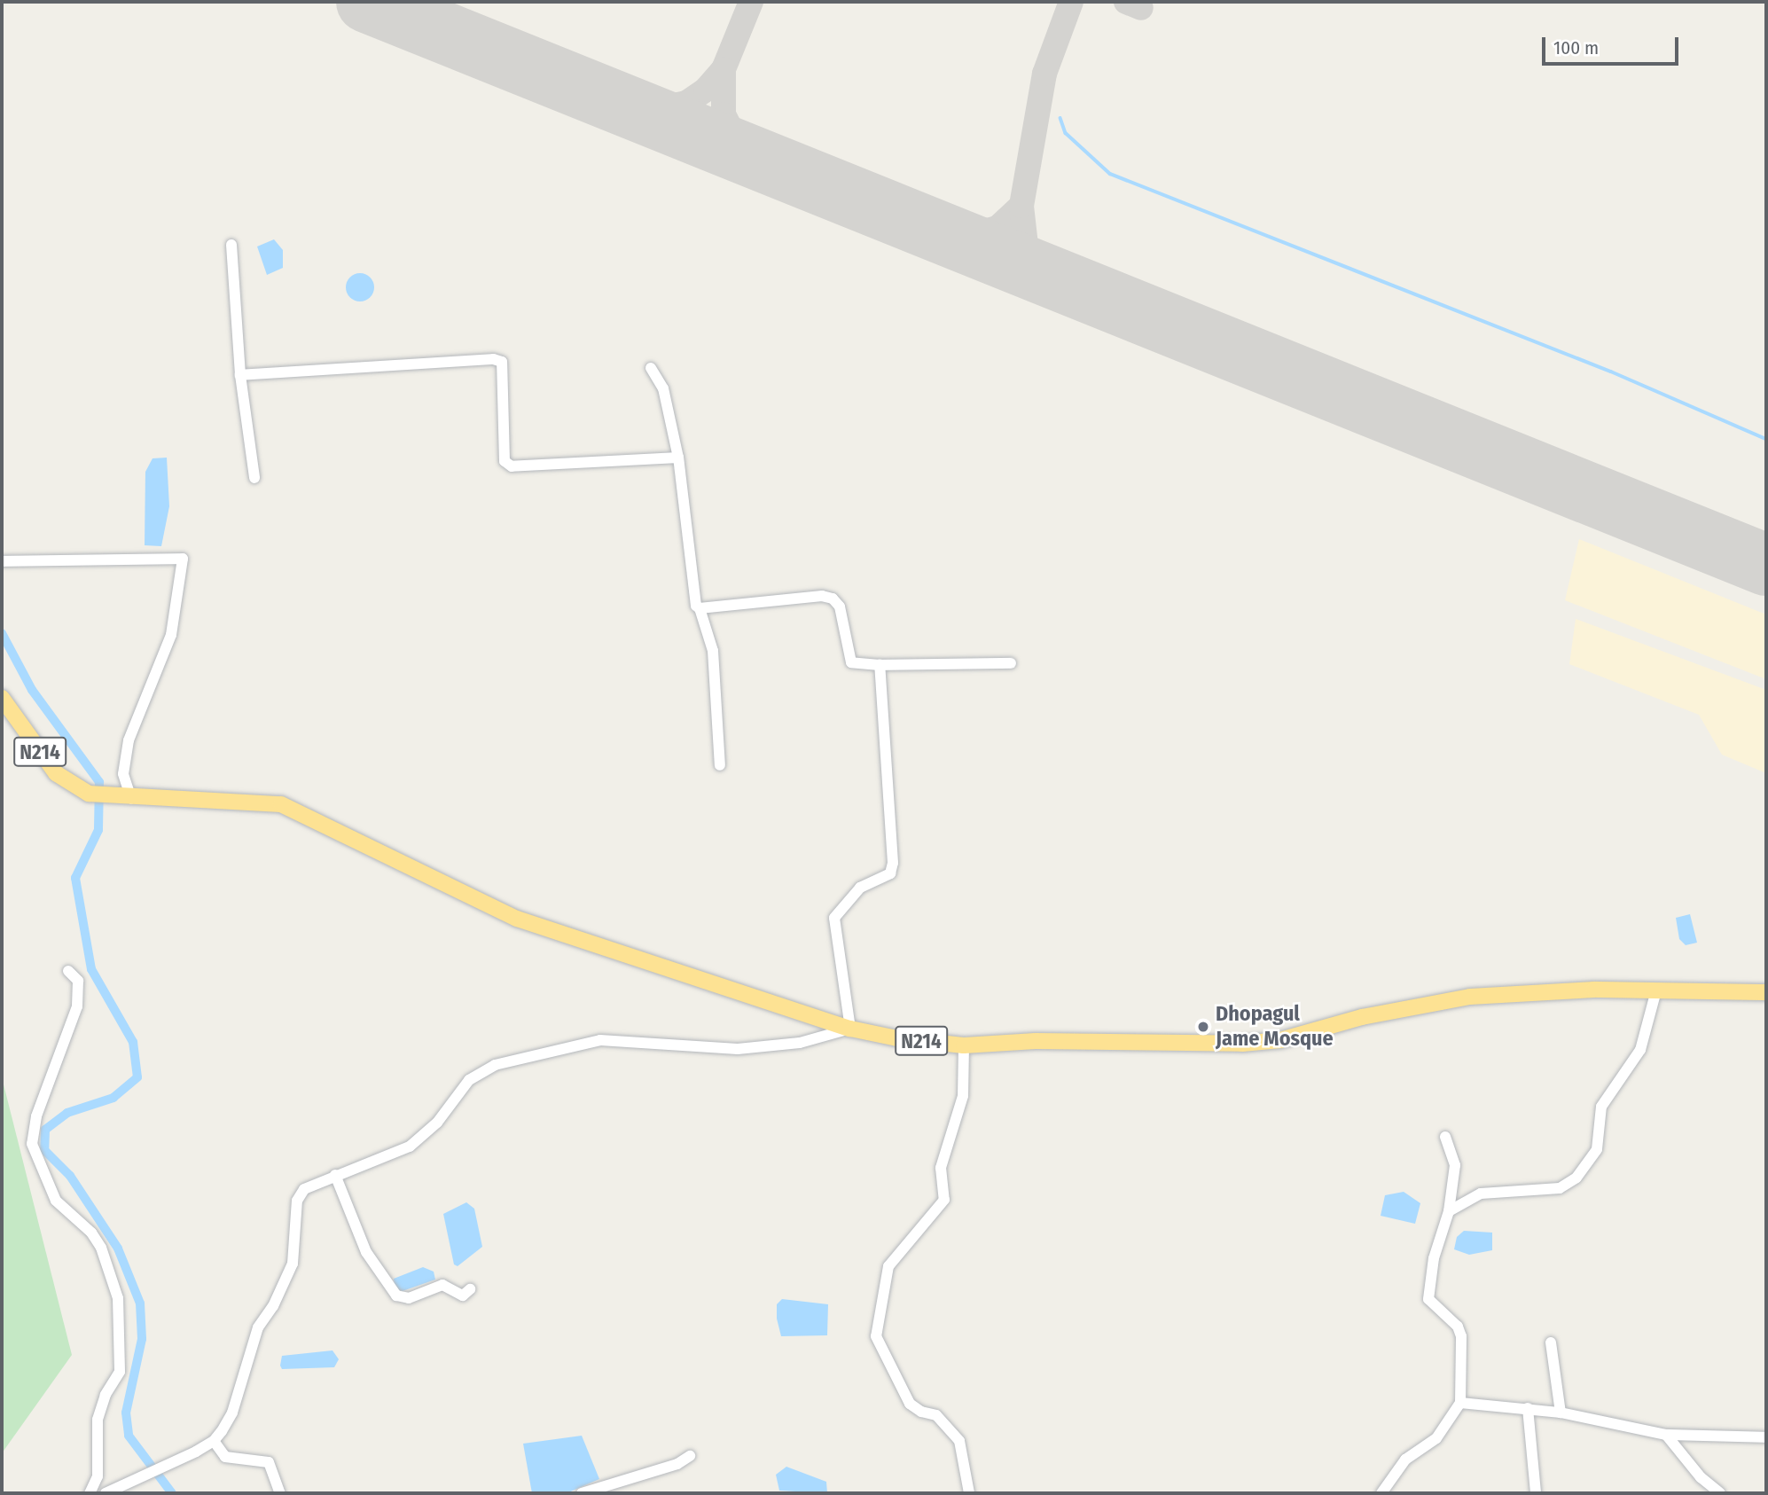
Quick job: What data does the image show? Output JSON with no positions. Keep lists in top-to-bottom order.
{
  "streets": {
    "highway": ["N214"]
  },
  "places": ["Dhopagul Jame Mosque"],
  "scale_bar": "100 m"
}
